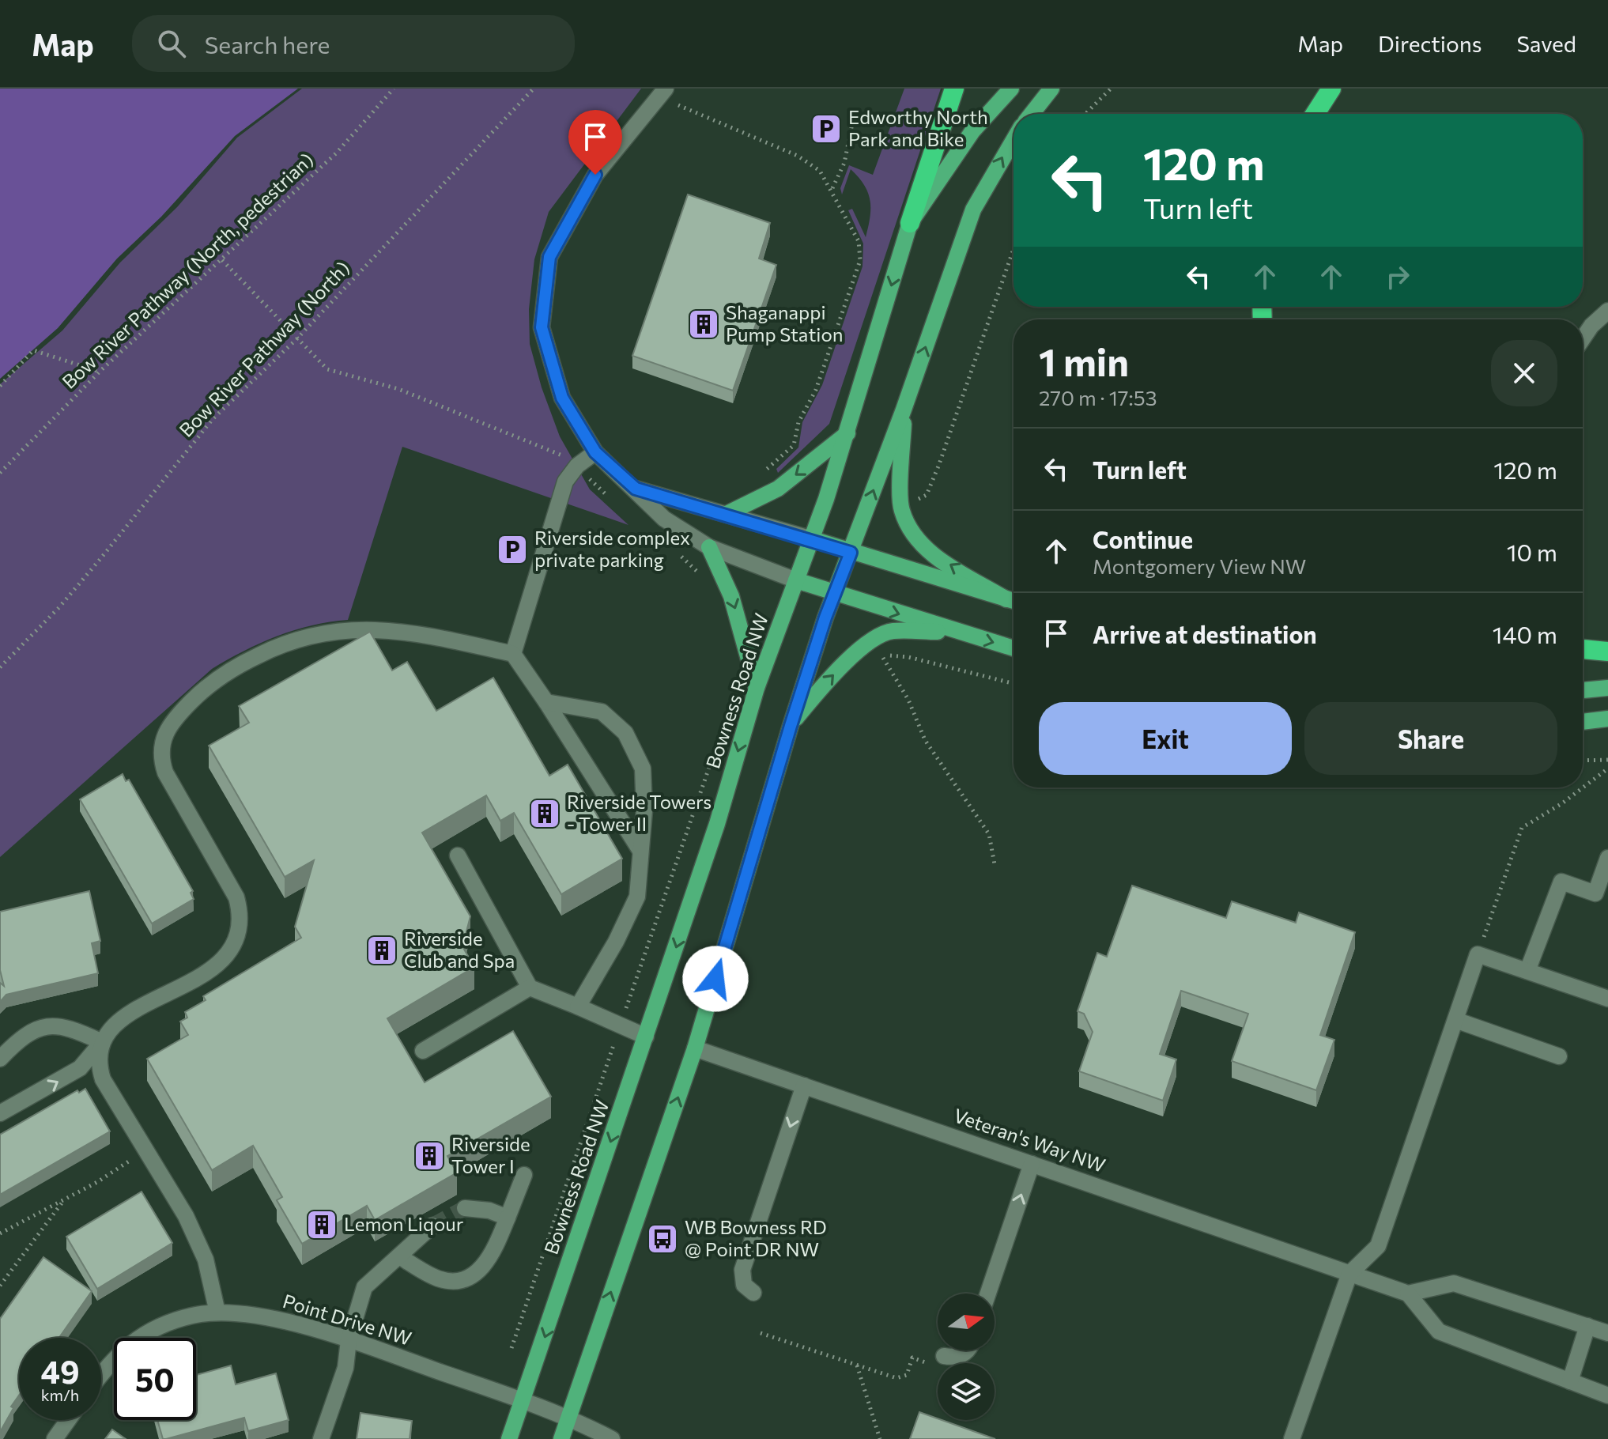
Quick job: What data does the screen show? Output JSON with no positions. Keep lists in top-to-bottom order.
{
  "streets": {
    "main road": ["Bowness Road NW"],
    "street": ["Veteran's Way NW", "Point Drive NW"],
    "path": ["Bow River Pathway (North, pedestrian)", "Bow River Pathway (North)"]
  },
  "crossings": [
    ["Bowness Road NW", "Point Drive NW"]
  ],
  "places": {
    "parking": ["Edworthy North Park and Bike", "Riverside complex private parking"],
    "building": [
      "Shaganappi Pump Station",
      "Riverside Towers - Tower II",
      "Riverside Club and Spa",
      "Riverside Tower I",
      "Lemon Liqour"
    ],
    "bus stop": ["WB Bowness RD @ Point DR NW"]
  },
  "north": "right",
  "page": {
    "header": "Map",
    "search": "Search here",
    "nav": ["Map", "Directions", "Saved"],
    "turn": ["120 m", "Turn left"],
    "heading": ["1 min", "270 m · 17:53"],
    "list": [
      {
        "name": "Turn left",
        "value": "120 m"
      },
      {
        "name": "Continue",
        "note": "Montgomery View NW",
        "value": "10 m"
      },
      {
        "name": "Arrive at destination",
        "value": "140 m"
      }
    ],
    "buttons": ["Exit", "Share"],
    "speed": "49 km/h",
    "limit": "50"
  }
}
